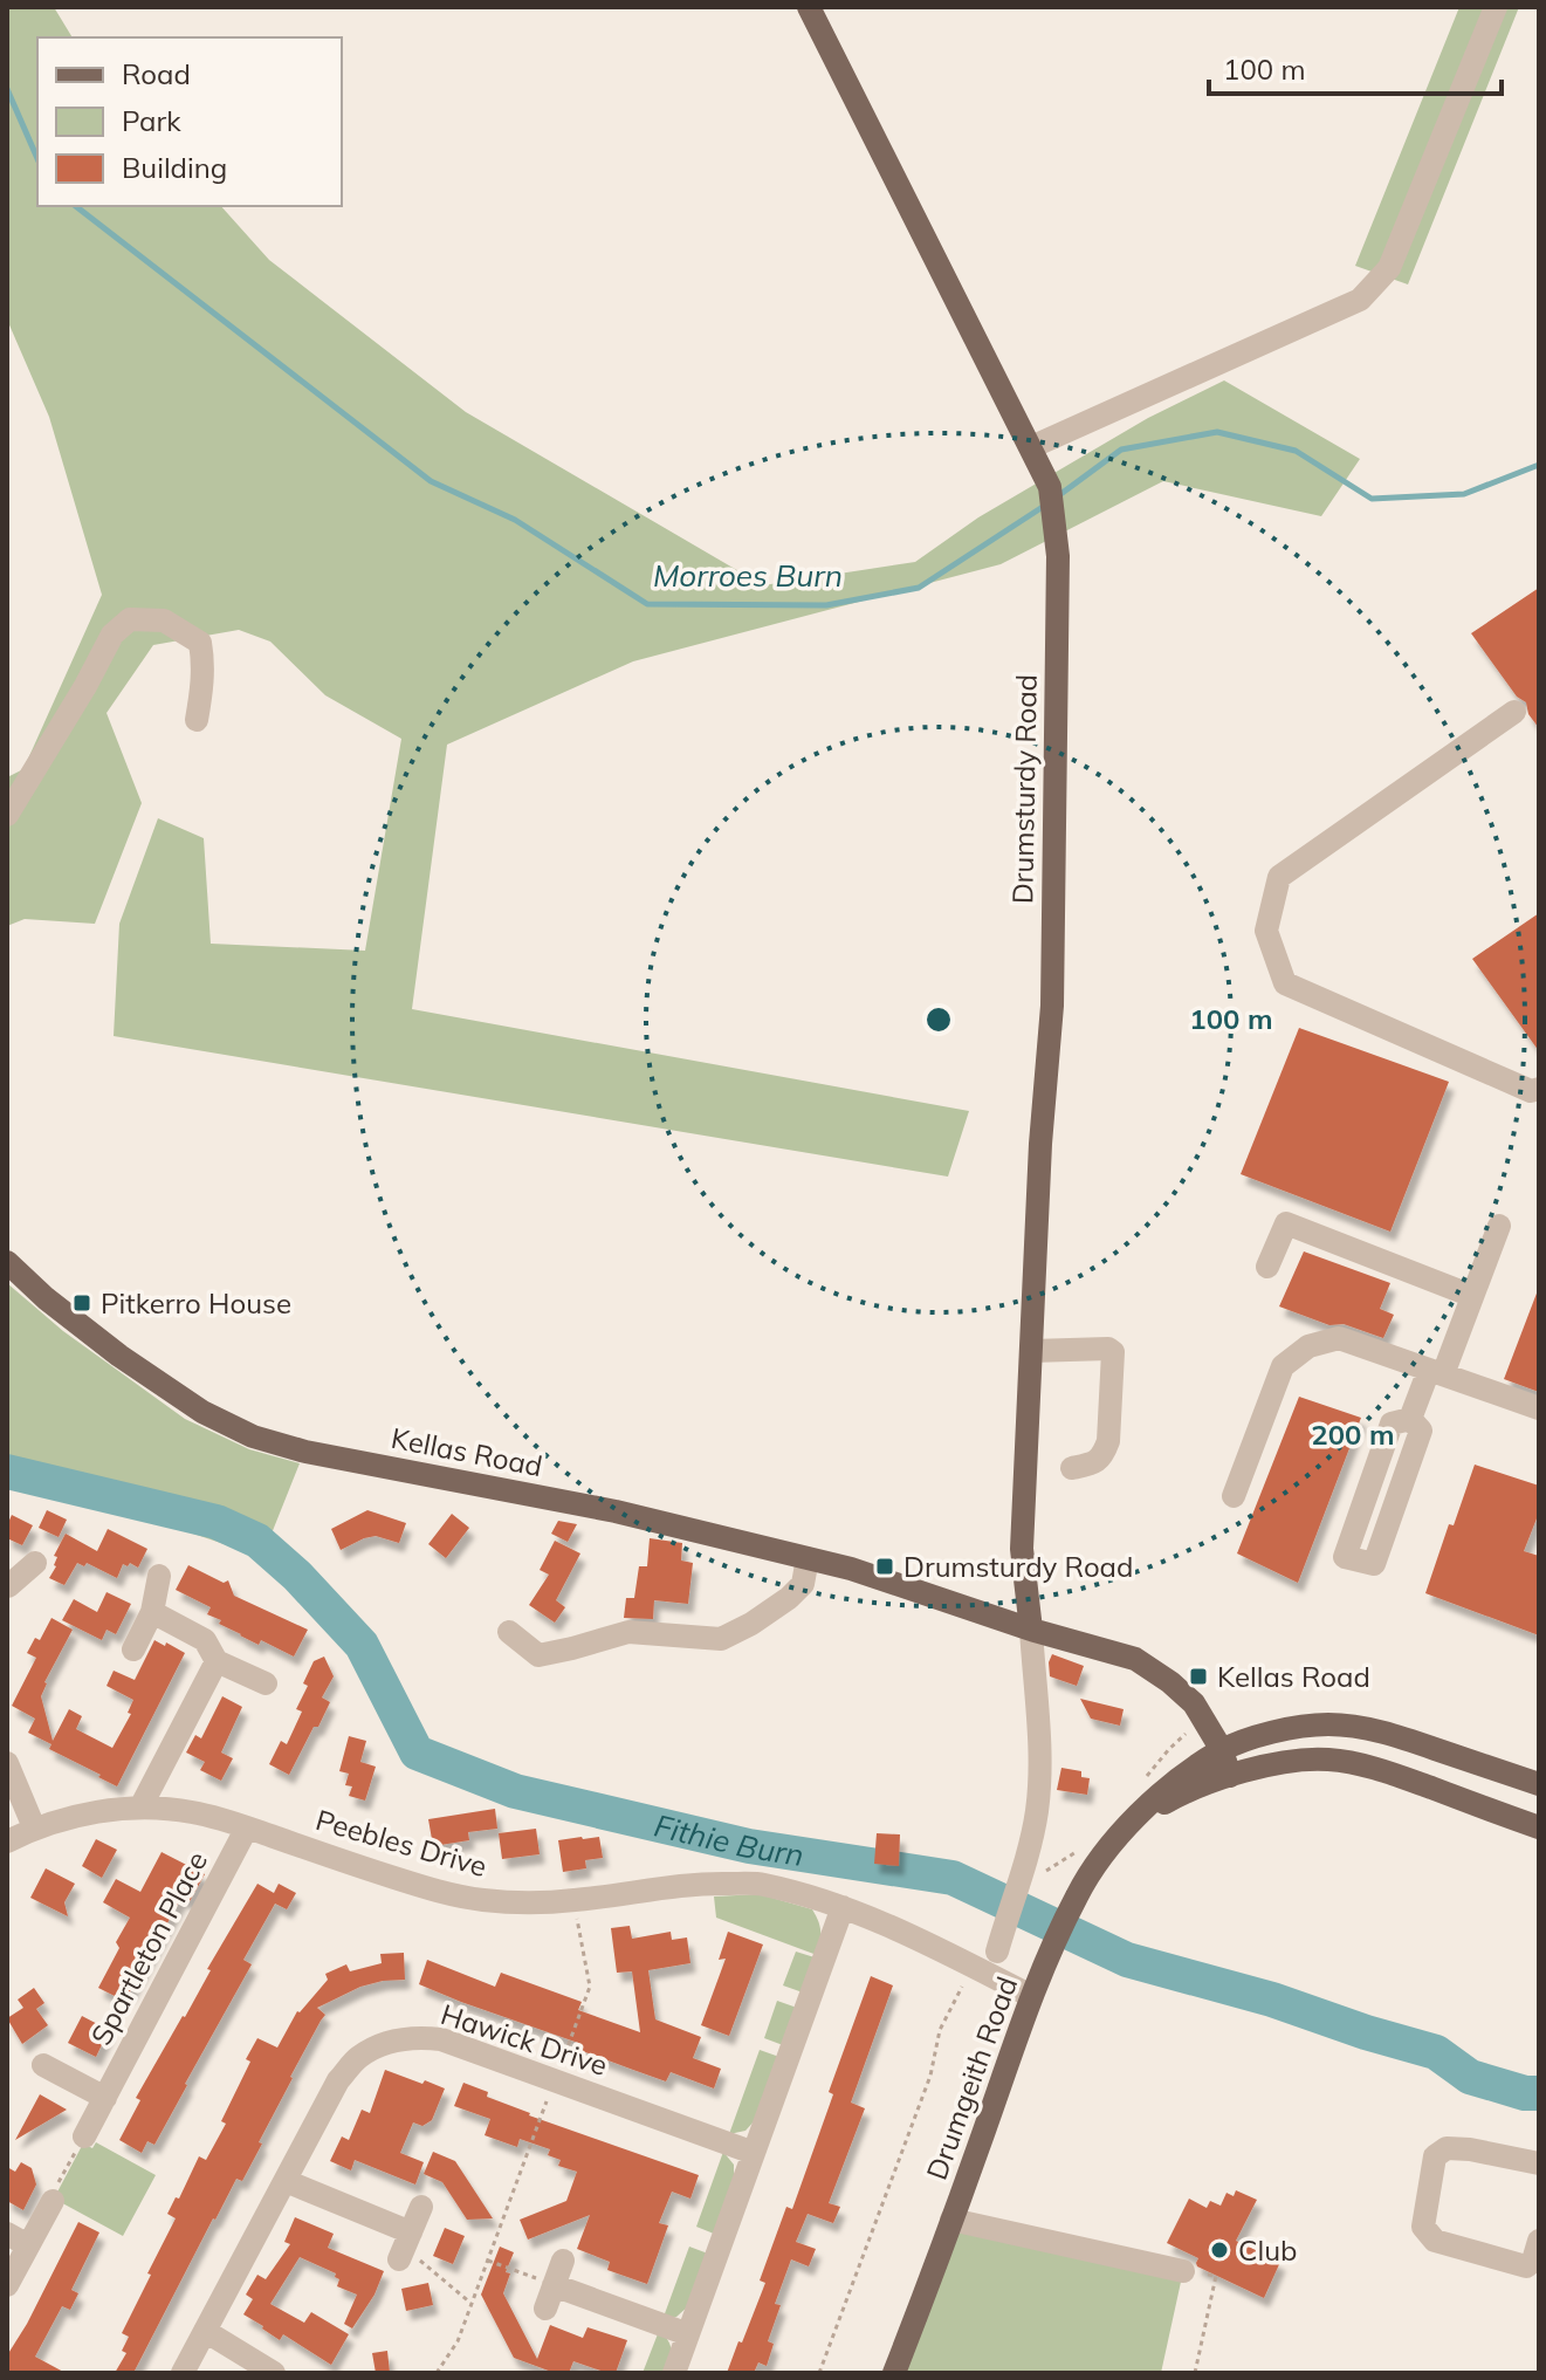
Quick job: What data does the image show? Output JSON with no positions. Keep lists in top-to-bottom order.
{
  "streets": {
    "main road": ["Drumsturdy Road", "Kellas Road", "Drumgeith Road"],
    "street": ["Peebles Drive", "Spartleton Place", "Hawick Drive"]
  },
  "crossings": [
    ["Drumsturdy Road", "Kellas Road"],
    ["Peebles Drive", "Spartleton Place"]
  ],
  "water": ["Morroes Burn", "Fithie Burn"],
  "places": {
    "transit": ["Pitkerro House", "Drumsturdy Road", "Kellas Road"],
    "other": ["Club"]
  },
  "legend": ["Road", "Park", "Building"],
  "scale_bar": "100 m",
  "rings": ["100 m", "200 m"]
}
